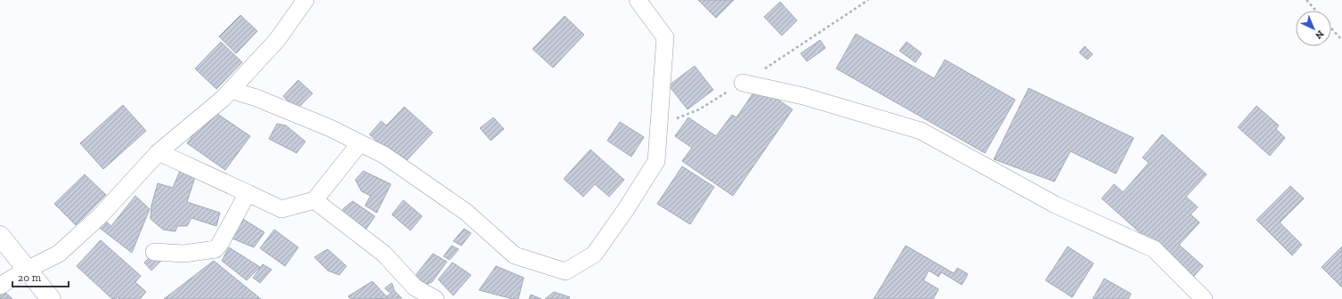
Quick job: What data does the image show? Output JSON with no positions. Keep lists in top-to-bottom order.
{
  "scale_bar": "20 m",
  "north": "bottom right"
}
